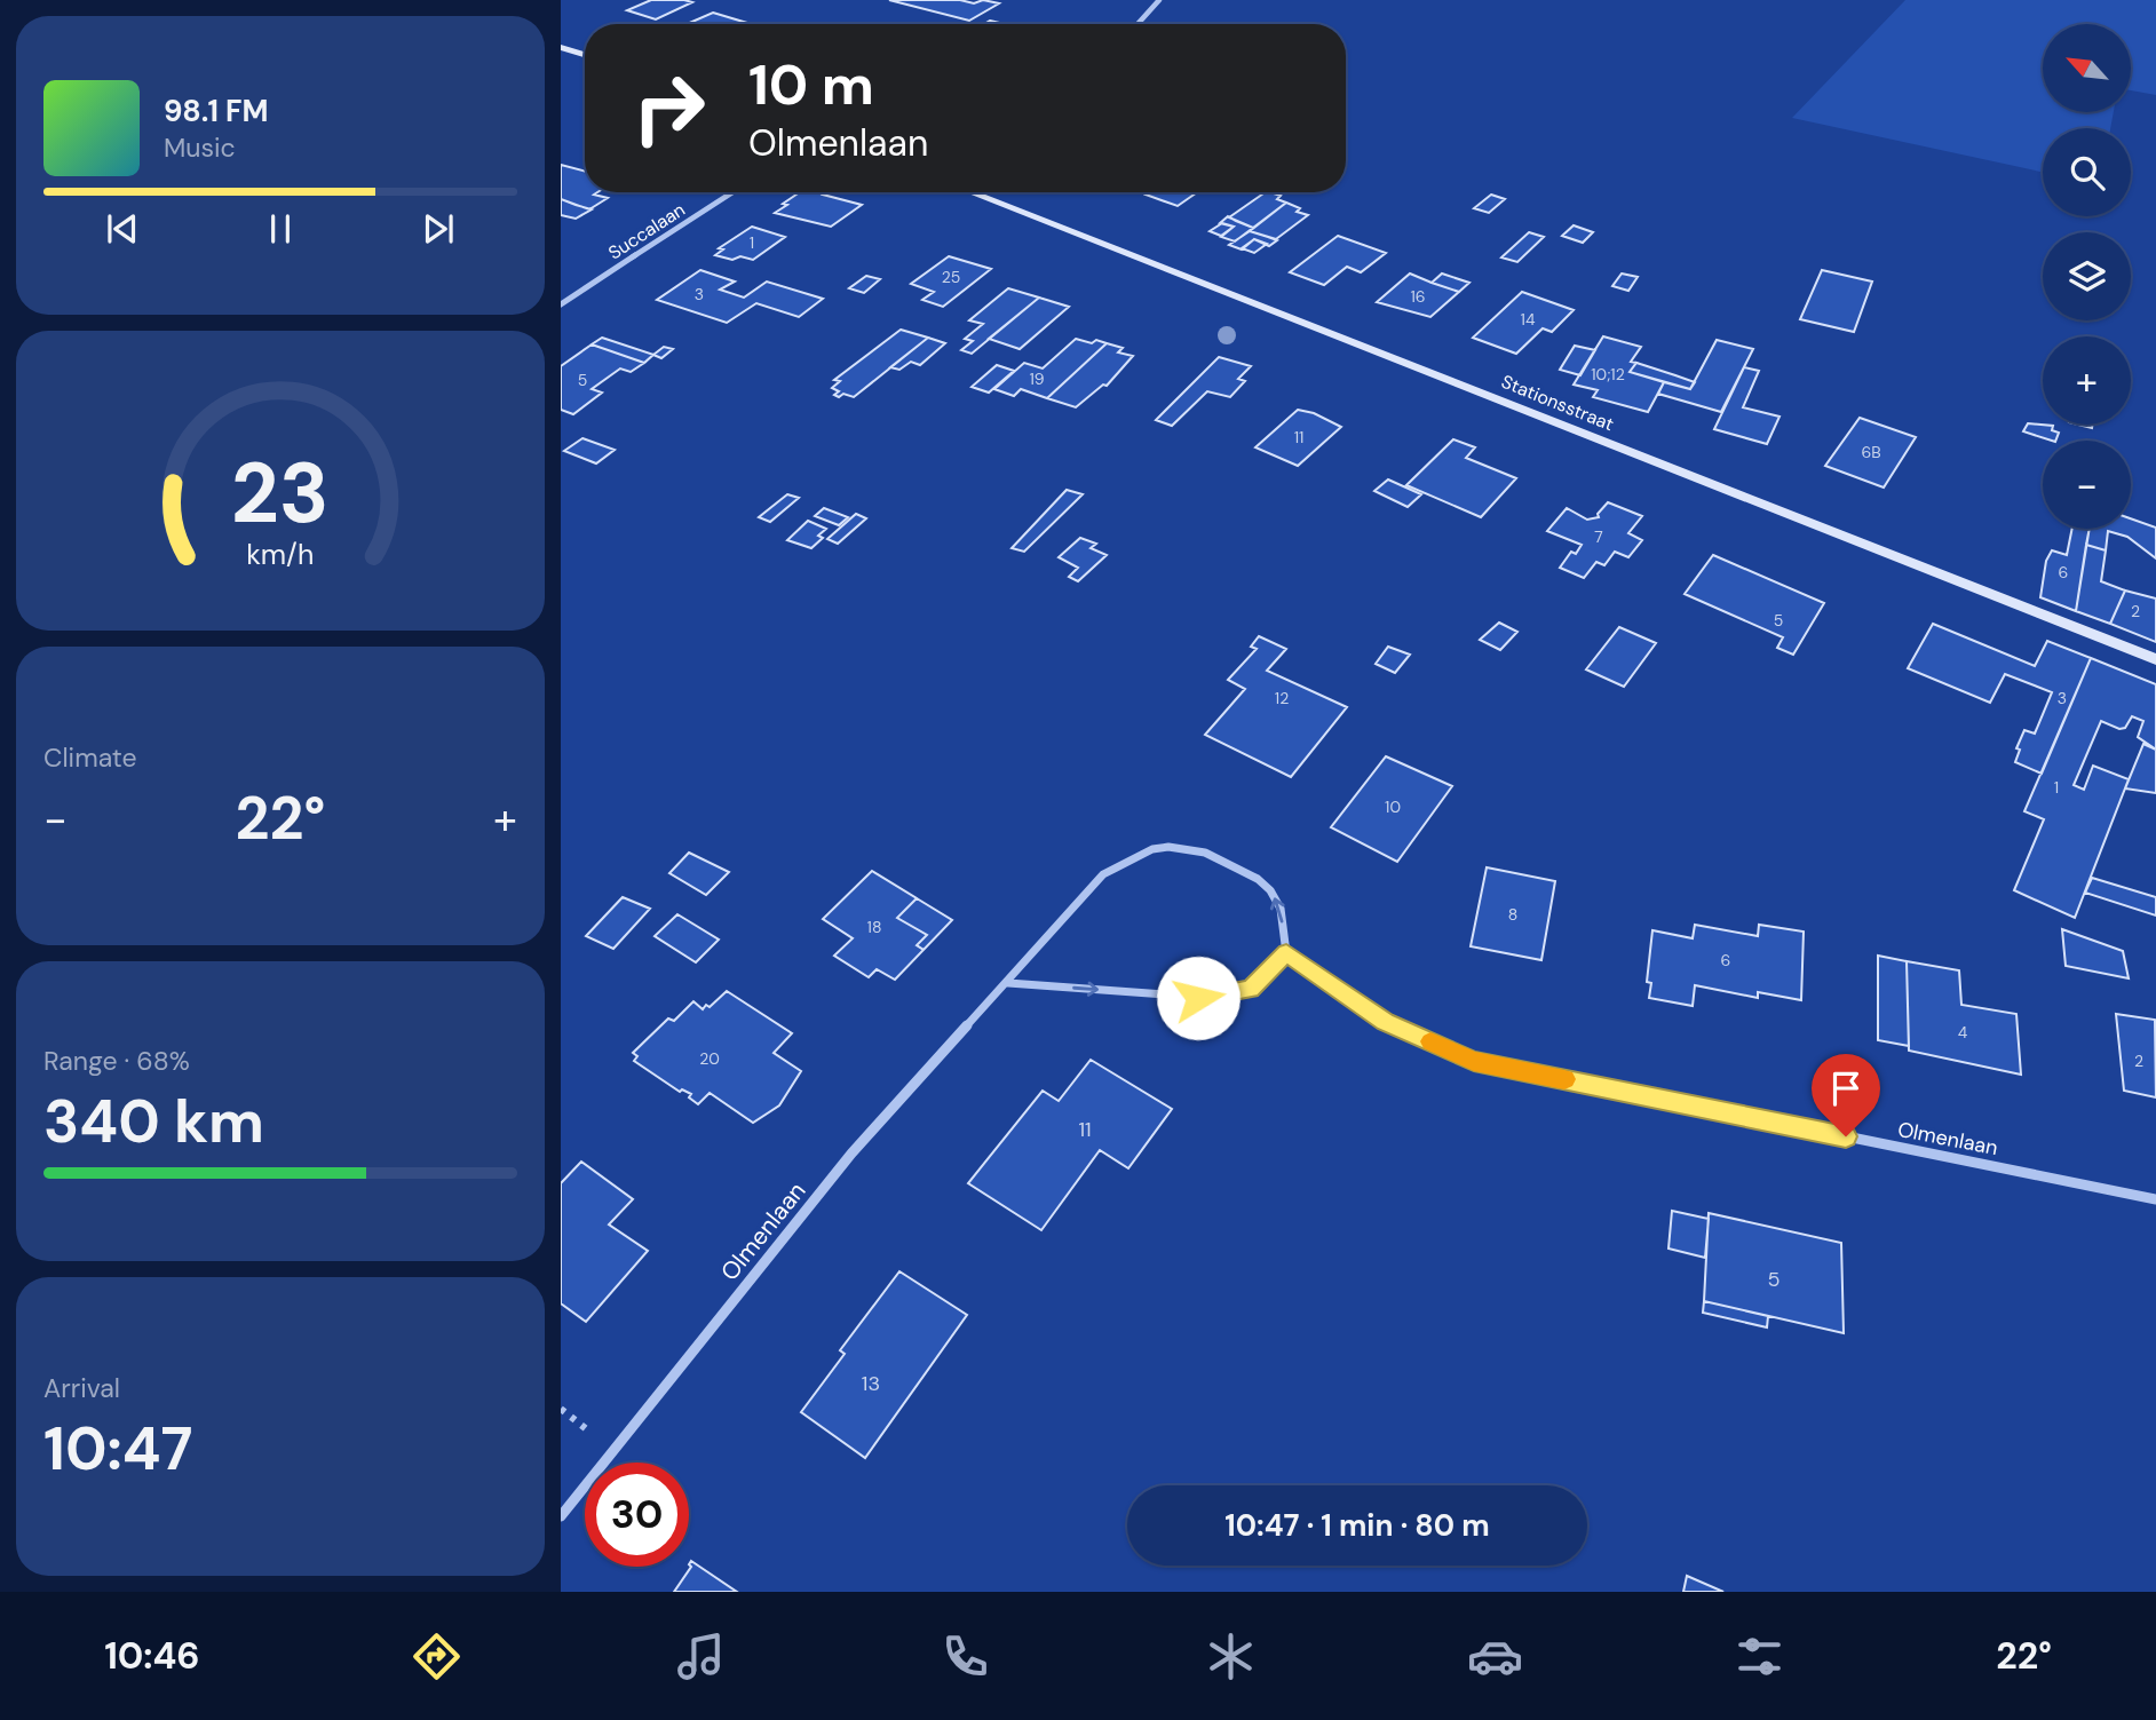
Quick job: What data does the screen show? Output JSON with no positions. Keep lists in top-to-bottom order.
{
  "streets": {
    "street": ["Succalaan", "Stationsstraat", "Olmenlaan"]
  },
  "house_numbers": [
    "1",
    "25",
    "3",
    "16",
    "14",
    "10;12",
    "19",
    "5",
    "11",
    "6B",
    "7",
    "6",
    "2",
    "5",
    "12",
    "3",
    "1",
    "10",
    "8",
    "18",
    "6",
    "4",
    "20",
    "2",
    "11",
    "5",
    "13"
  ],
  "north": "top left",
  "page": {
    "map_buttons": ["+", "−"],
    "turn": ["10 m", "Olmenlaan"],
    "song": ["98.1 FM", "Music"],
    "tile": [
      "Climate",
      ["Range · 68%", "340 km"],
      ["Arrival", "10:47"]
    ],
    "heat": ["−", "22°", "+"],
    "limit": "30",
    "trip": "10:47 · 1 min · 80 m",
    "tabs": ["10:46", "22°"],
    "gauge": ["23", "km/h"]
  }
}
